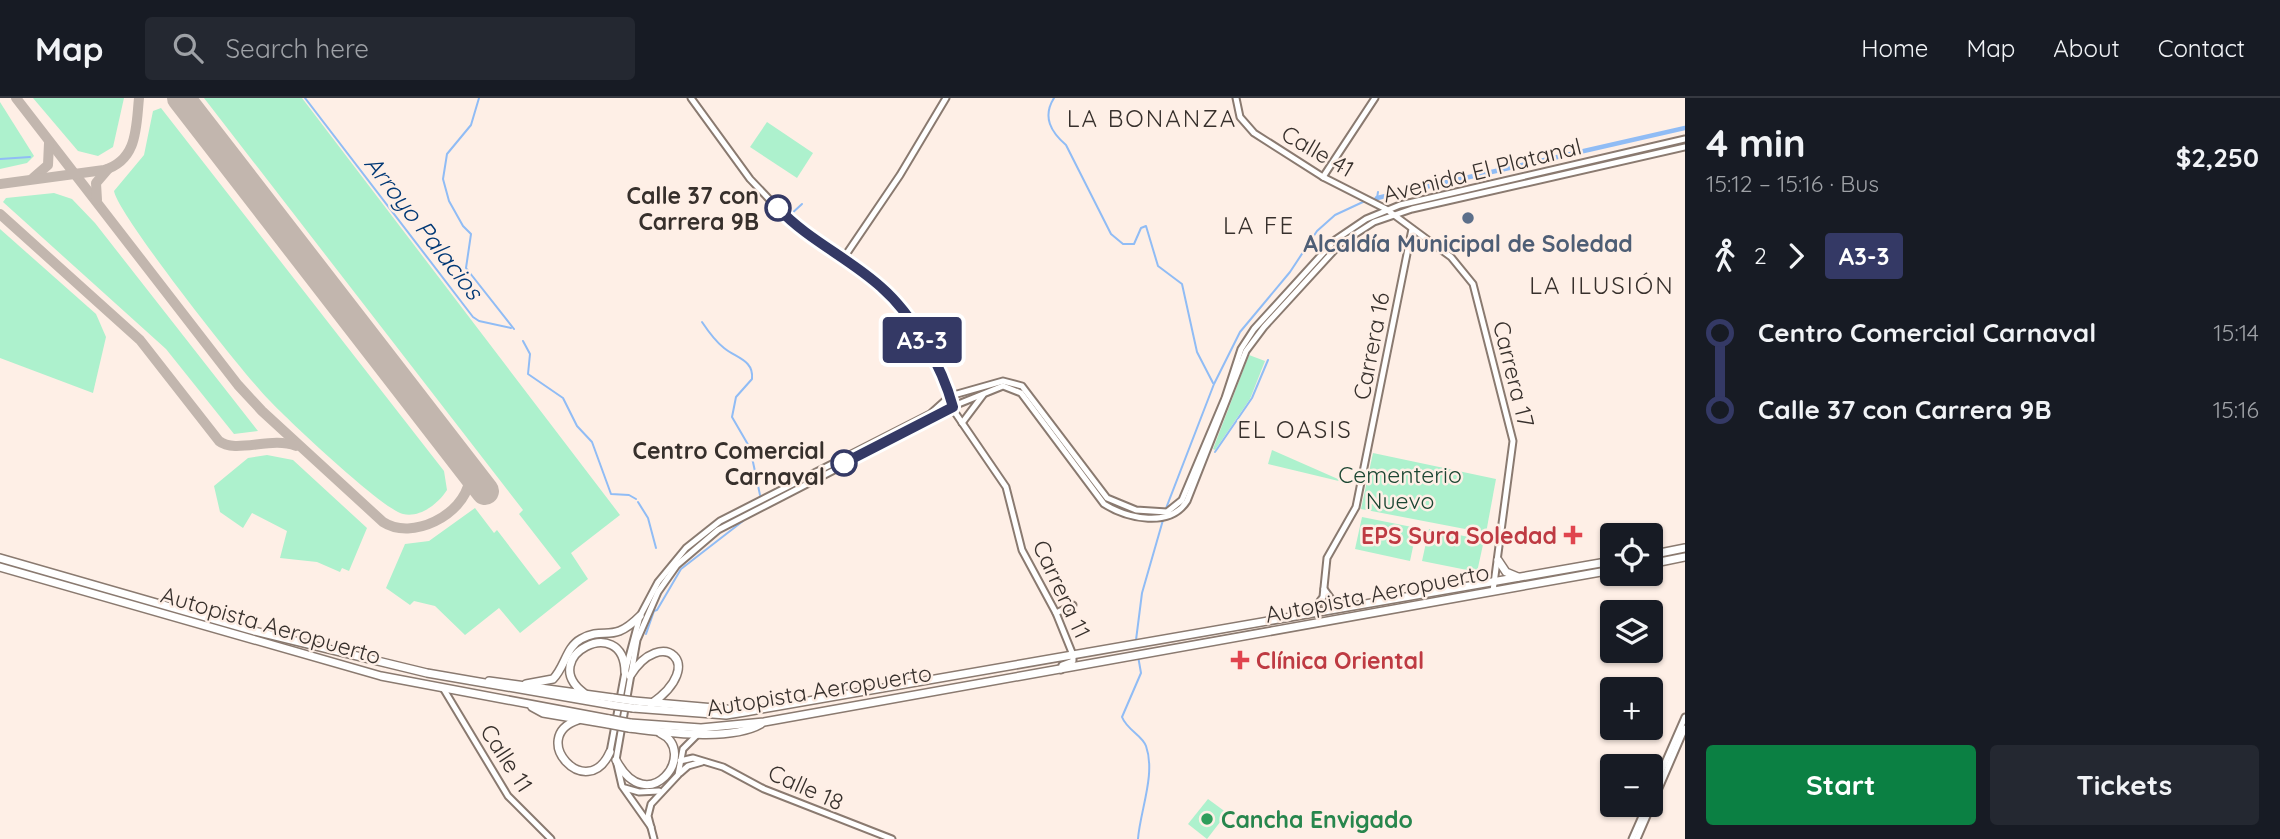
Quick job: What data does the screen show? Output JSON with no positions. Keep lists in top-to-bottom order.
{
  "streets": {
    "highway": ["Autopista Aeropuerto"],
    "main road": [
      "Calle 41",
      "Avenida El Platanal",
      "Carrera 16",
      "Carrera 17",
      "Carrera 11",
      "Calle 11",
      "Calle 18"
    ]
  },
  "crossings": [
    ["Calle 41", "Avenida El Platanal"],
    ["Calle 41", "Carrera 16"],
    ["Calle 41", "Carrera 17"],
    ["Carrera 16", "Autopista Aeropuerto"],
    ["Carrera 17", "Autopista Aeropuerto"],
    ["Carrera 11", "Autopista Aeropuerto"],
    ["Autopista Aeropuerto", "Calle 11"]
  ],
  "districts": [
    "LA BONANZA",
    "LA FE",
    "LA ILUSIÓN",
    "EL OASIS"
  ],
  "water": ["Arroyo Palacios"],
  "parks": ["Cementerio Nuevo"],
  "places": {
    "other": [
      "Calle 37 con Carrera 9B",
      "Alcaldía Municipal de Soledad",
      "Centro Comercial Carnaval",
      "Cancha Envigado"
    ],
    "health": ["EPS Sura Soledad", "Clínica Oriental"]
  },
  "lines": ["bus line A3-3"],
  "page": {
    "header": "Map",
    "search": "Search here",
    "nav": [
      "Home",
      "Map",
      "About",
      "Contact"
    ],
    "on_map": "A3-3",
    "heading": ["4 min", "15:12 – 15:16 · Bus", "$2,250"],
    "legs": ["2", "A3-3"],
    "list": [
      {
        "name": "Centro Comercial Carnaval",
        "value": "15:14"
      },
      {
        "name": "Calle 37 con Carrera 9B",
        "value": "15:16"
      }
    ],
    "map_buttons": ["+", "−"],
    "buttons": ["Start", "Tickets"]
  }
}
